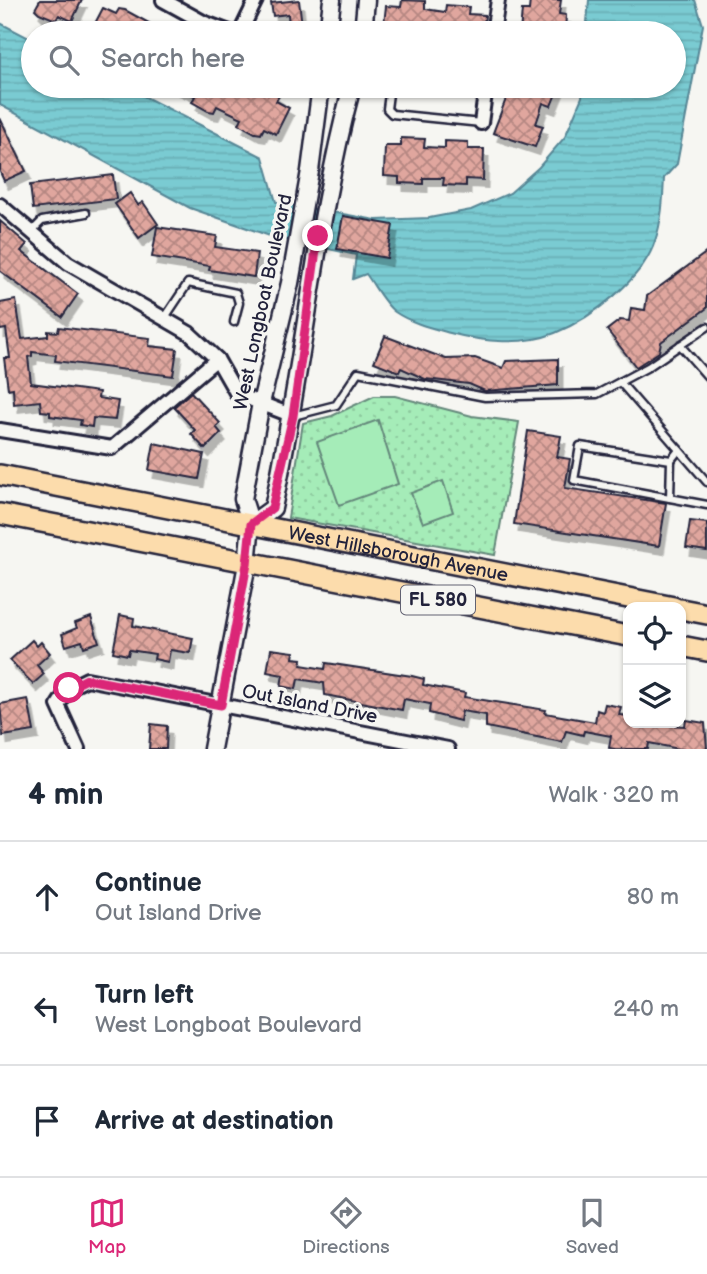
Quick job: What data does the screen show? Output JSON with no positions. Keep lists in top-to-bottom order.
{
  "streets": {
    "main road": ["West Hillsborough Avenue", "FL 580"],
    "street": ["West Longboat Boulevard", "Out Island Drive"]
  },
  "crossings": [
    ["West Longboat Boulevard", "West Hillsborough Avenue"],
    ["West Longboat Boulevard", "Out Island Drive"]
  ],
  "page": {
    "search": "Search here",
    "heading": ["4 min", "Walk · 320 m"],
    "list": [
      ["Continue", "Out Island Drive", "80 m"],
      ["Turn left", "West Longboat Boulevard", "240 m"],
      "Arrive at destination"
    ],
    "nav": ["Map", "Directions", "Saved"]
  }
}
